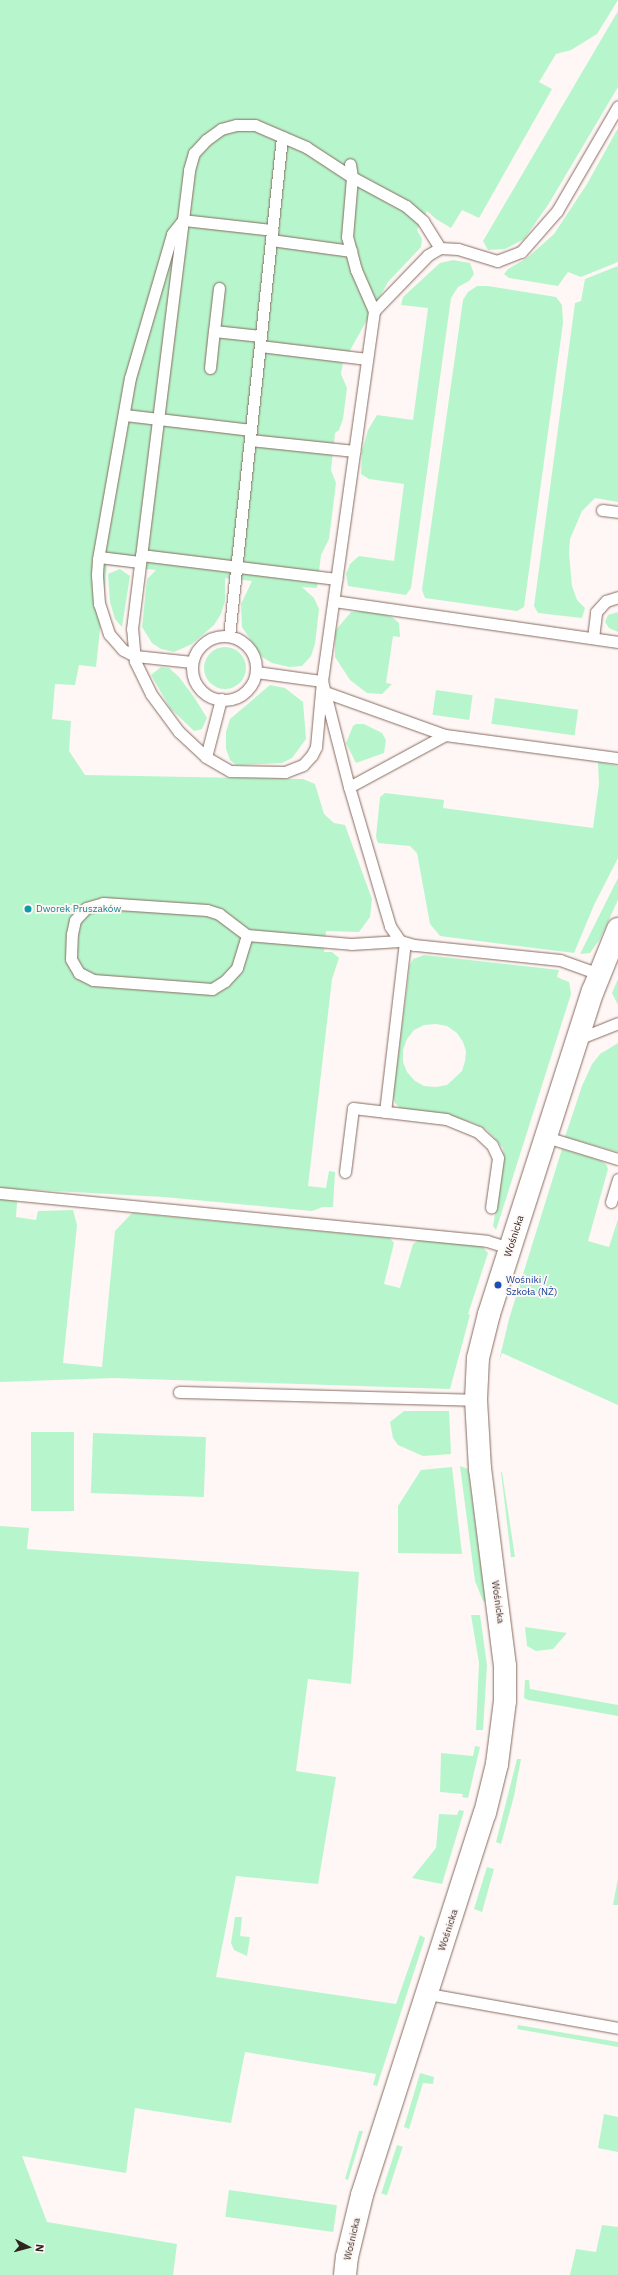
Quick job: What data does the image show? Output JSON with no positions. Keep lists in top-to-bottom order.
{
  "streets": {
    "street": ["Wośnicka"]
  },
  "places": ["Dworek Pruszaków", "Wośniki / Szkoła (NŻ)"],
  "north": "right"
}
